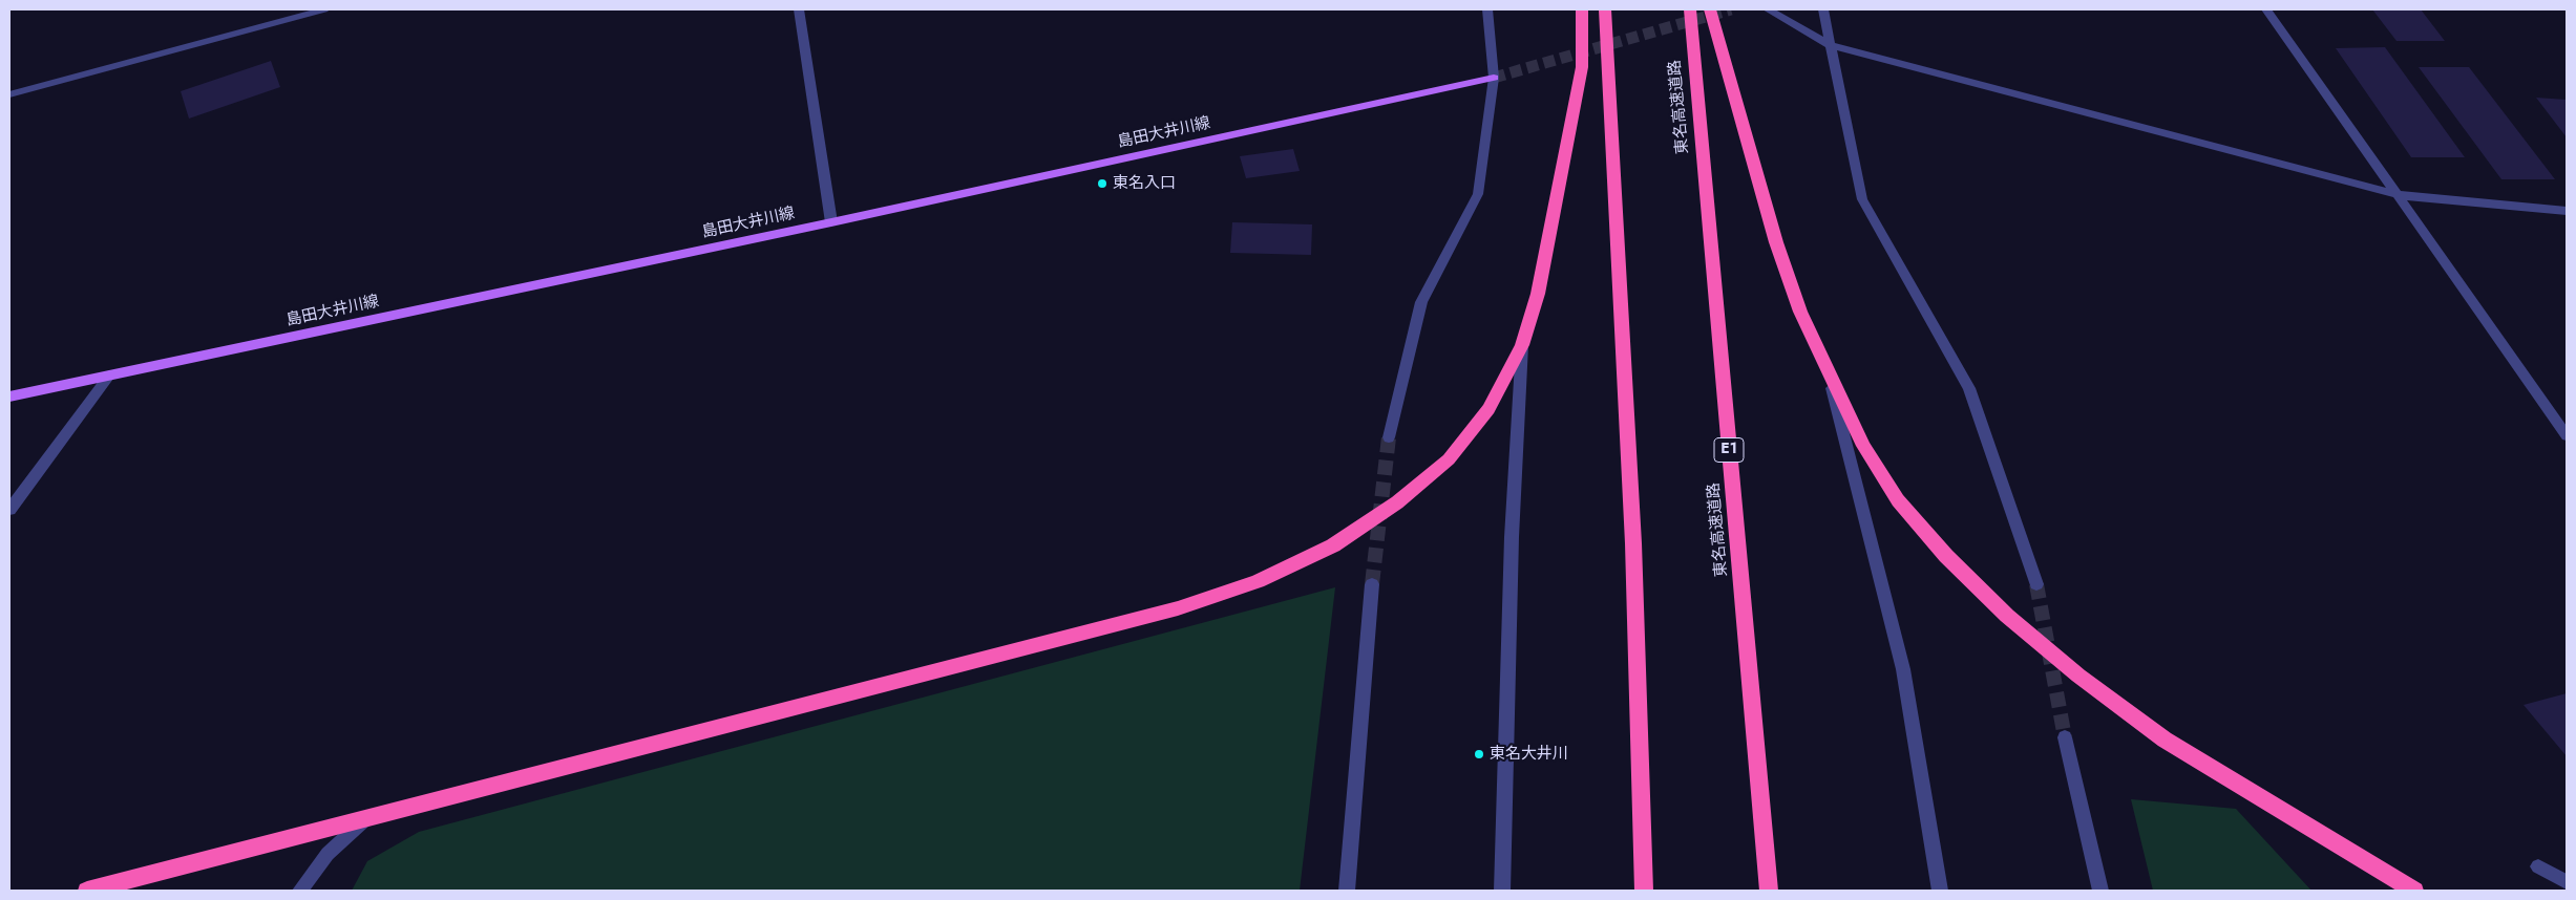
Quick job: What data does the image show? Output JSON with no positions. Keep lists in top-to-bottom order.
{
  "streets": {
    "highway": ["東名高速道路", "E1"],
    "main road": ["島田大井川線"]
  },
  "places": ["東名入口", "東名大井川"]
}
